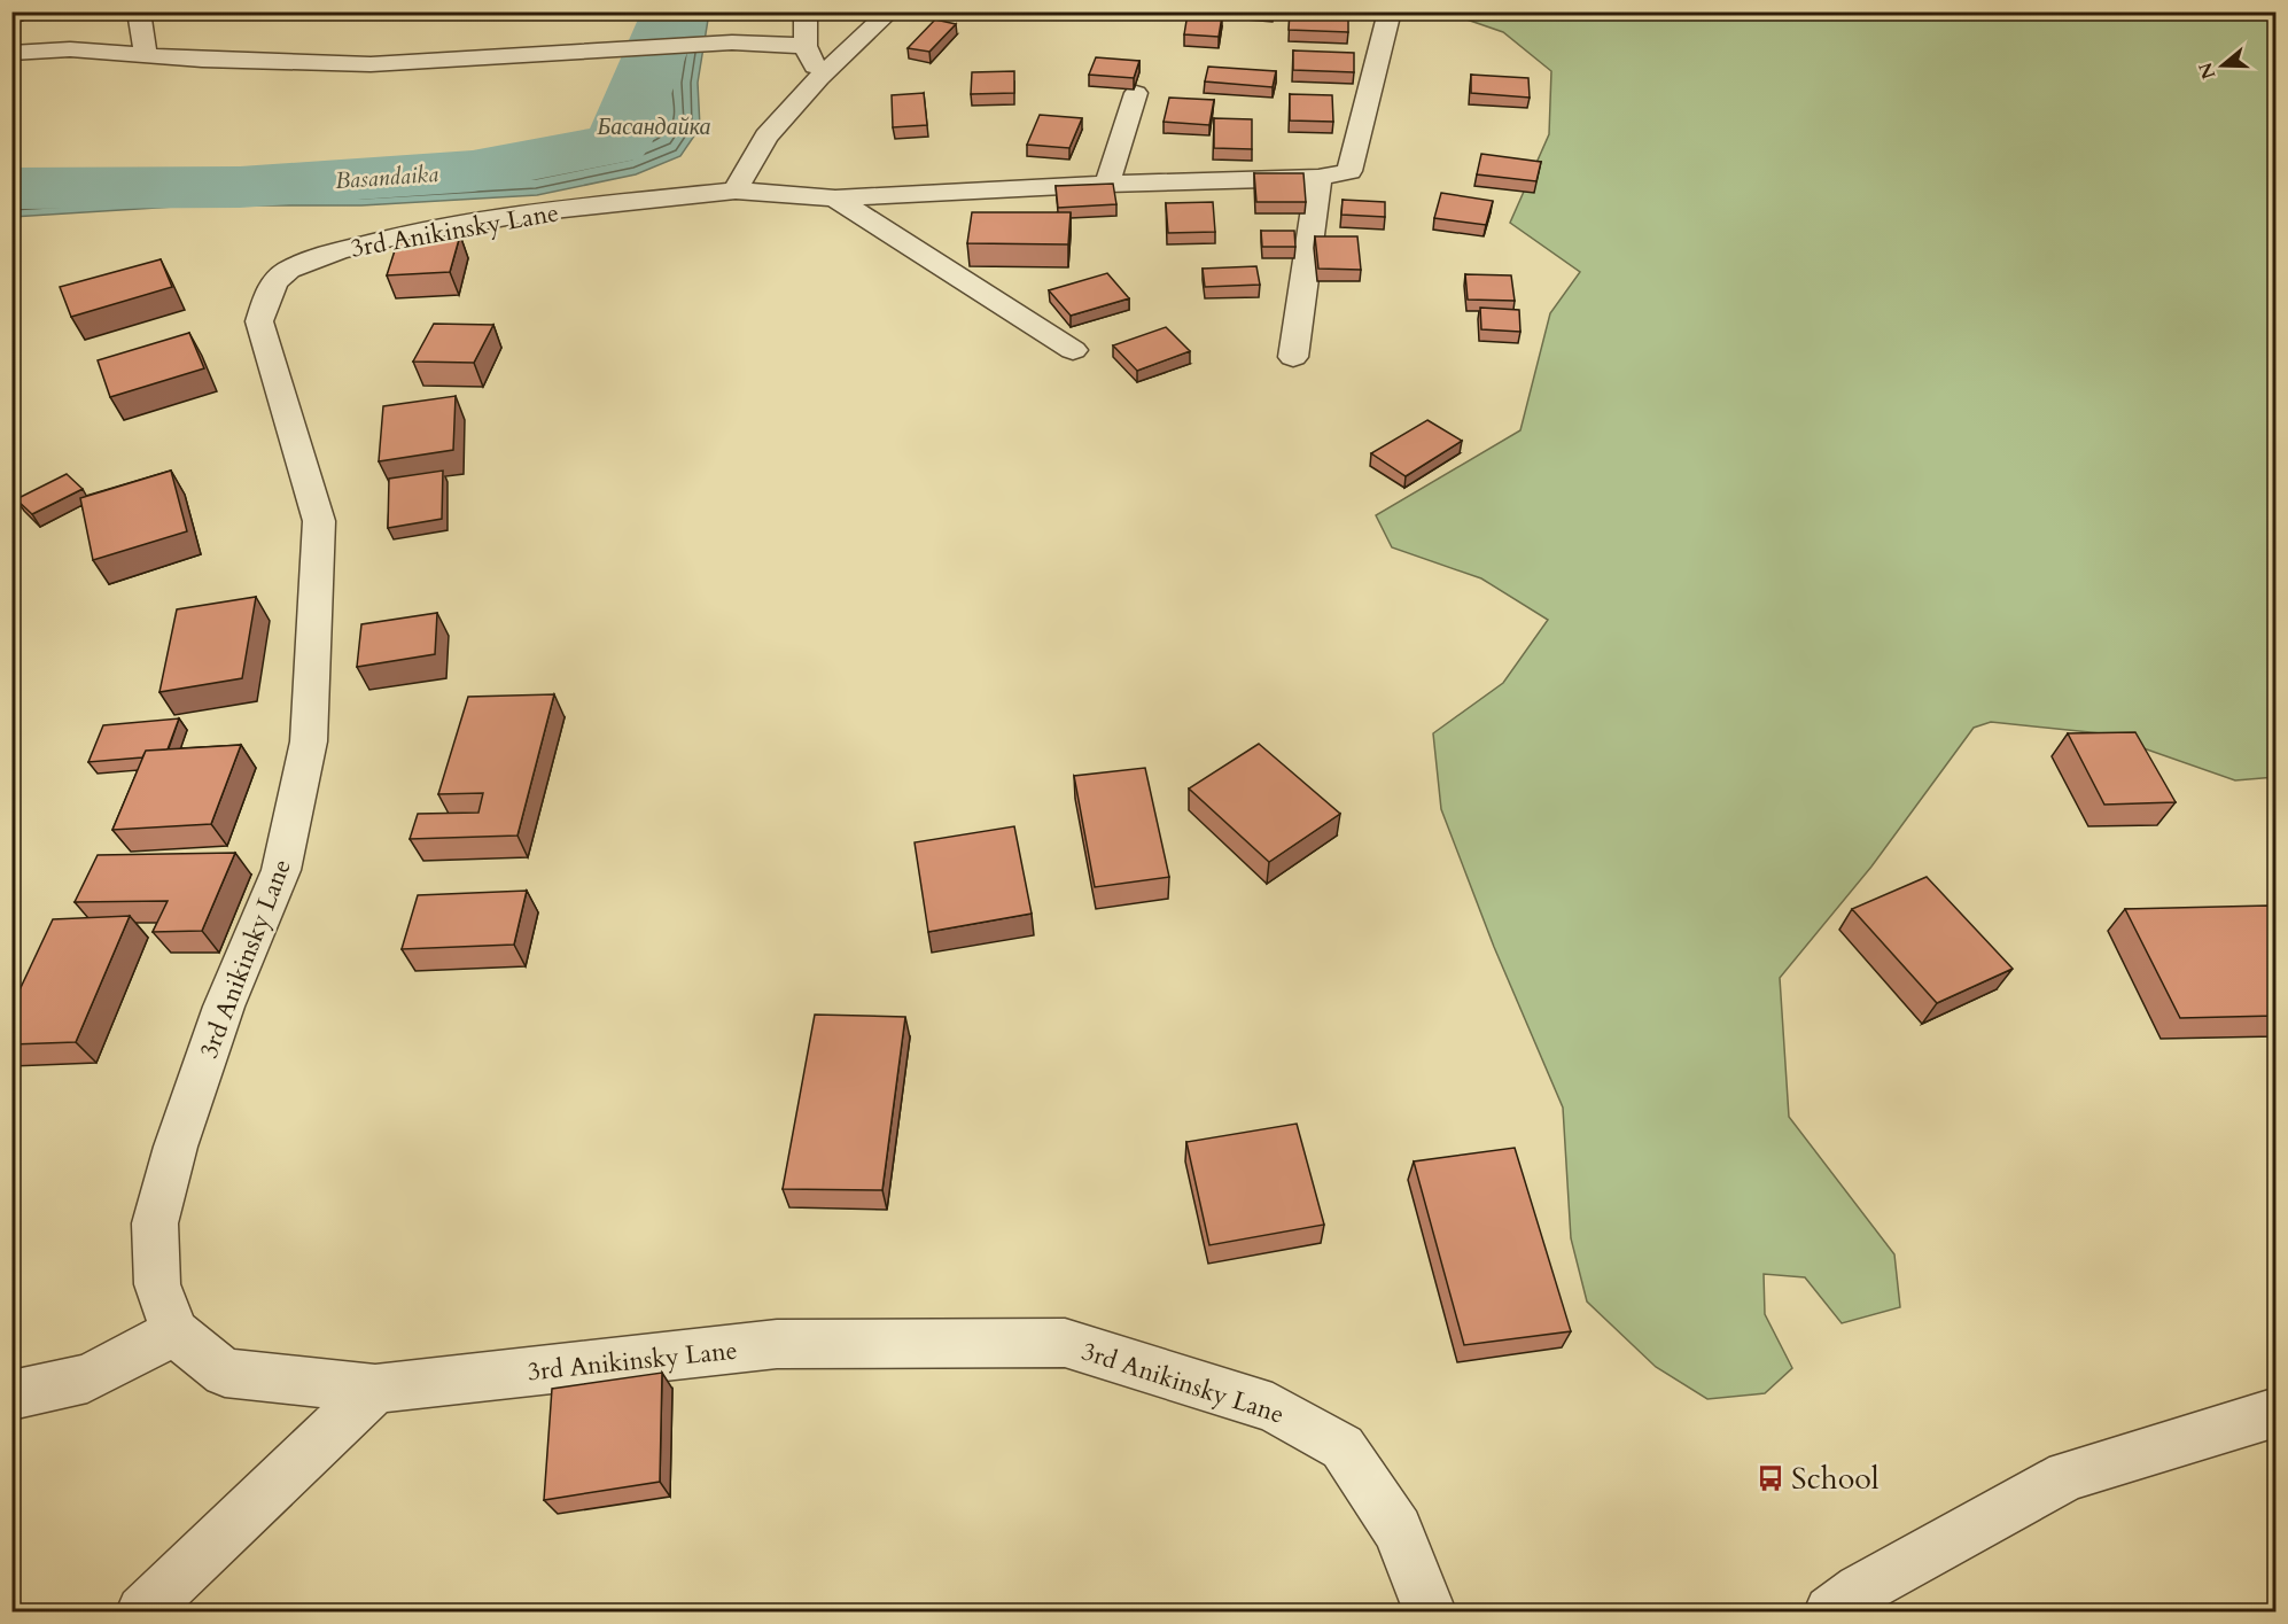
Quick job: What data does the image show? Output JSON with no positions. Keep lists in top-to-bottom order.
{
  "streets": {
    "street": ["3rd Anikinsky Lane"]
  },
  "water": ["Басандайка", "Basandaika"],
  "places": {
    "bus stop": ["School"]
  },
  "north": "left"
}
